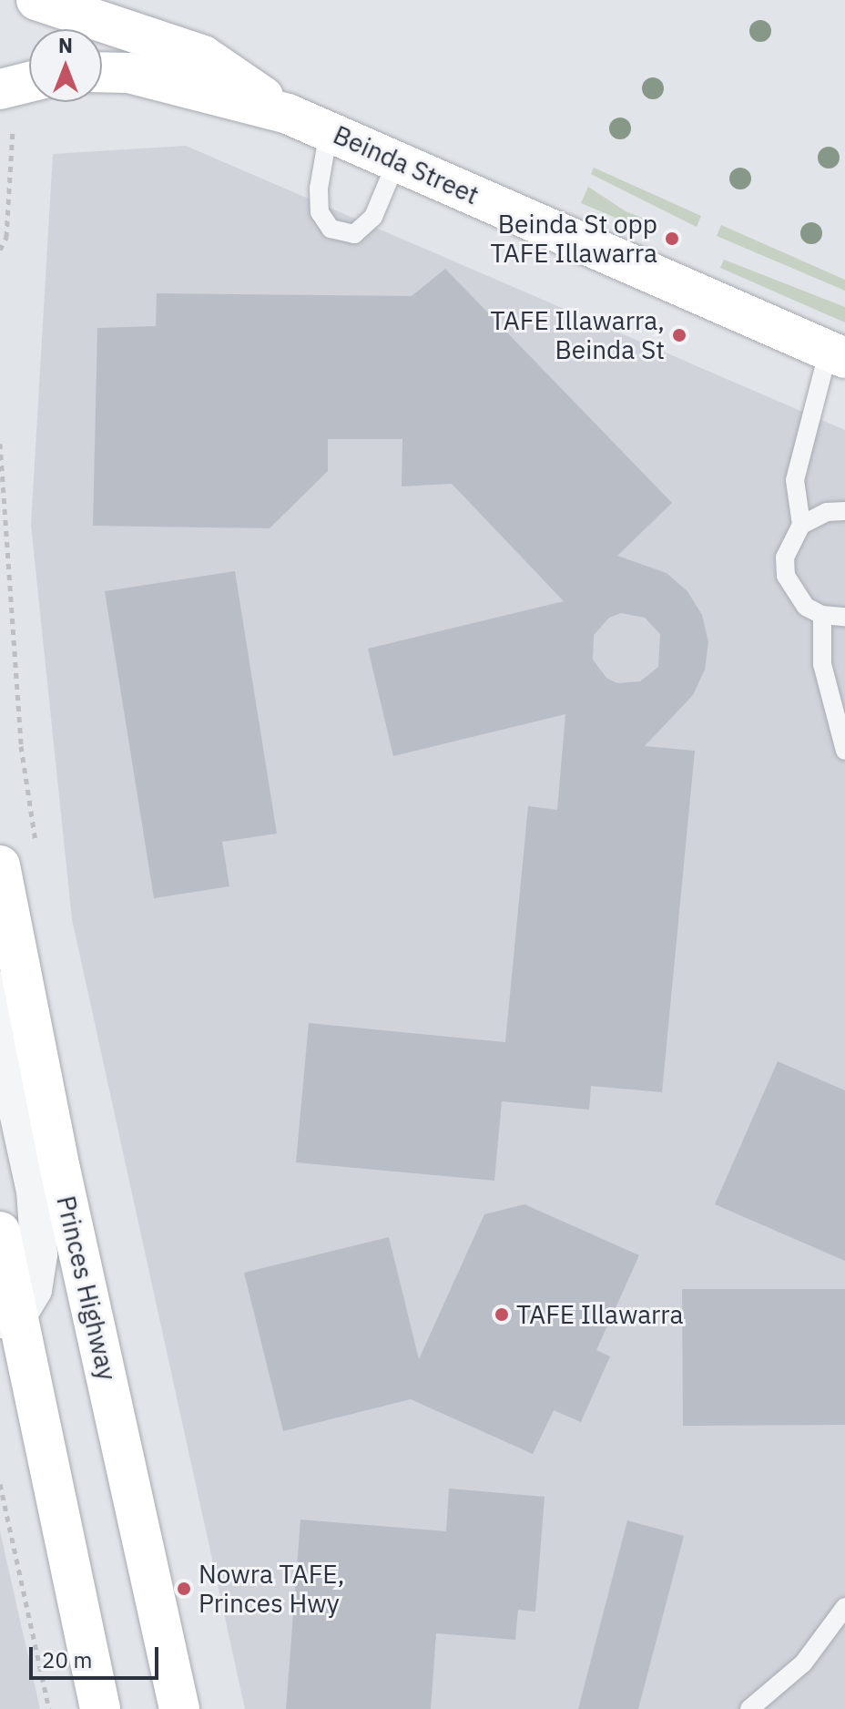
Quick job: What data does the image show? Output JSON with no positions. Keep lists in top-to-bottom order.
{
  "streets": {
    "main road": ["Beinda Street", "Princes Highway"]
  },
  "places": [
    "Beinda St opp TAFE Illawarra",
    "TAFE Illawarra, Beinda St",
    "TAFE Illawarra",
    "Nowra TAFE, Princes Hwy"
  ],
  "scale_bar": "20 m",
  "north": "top"
}
